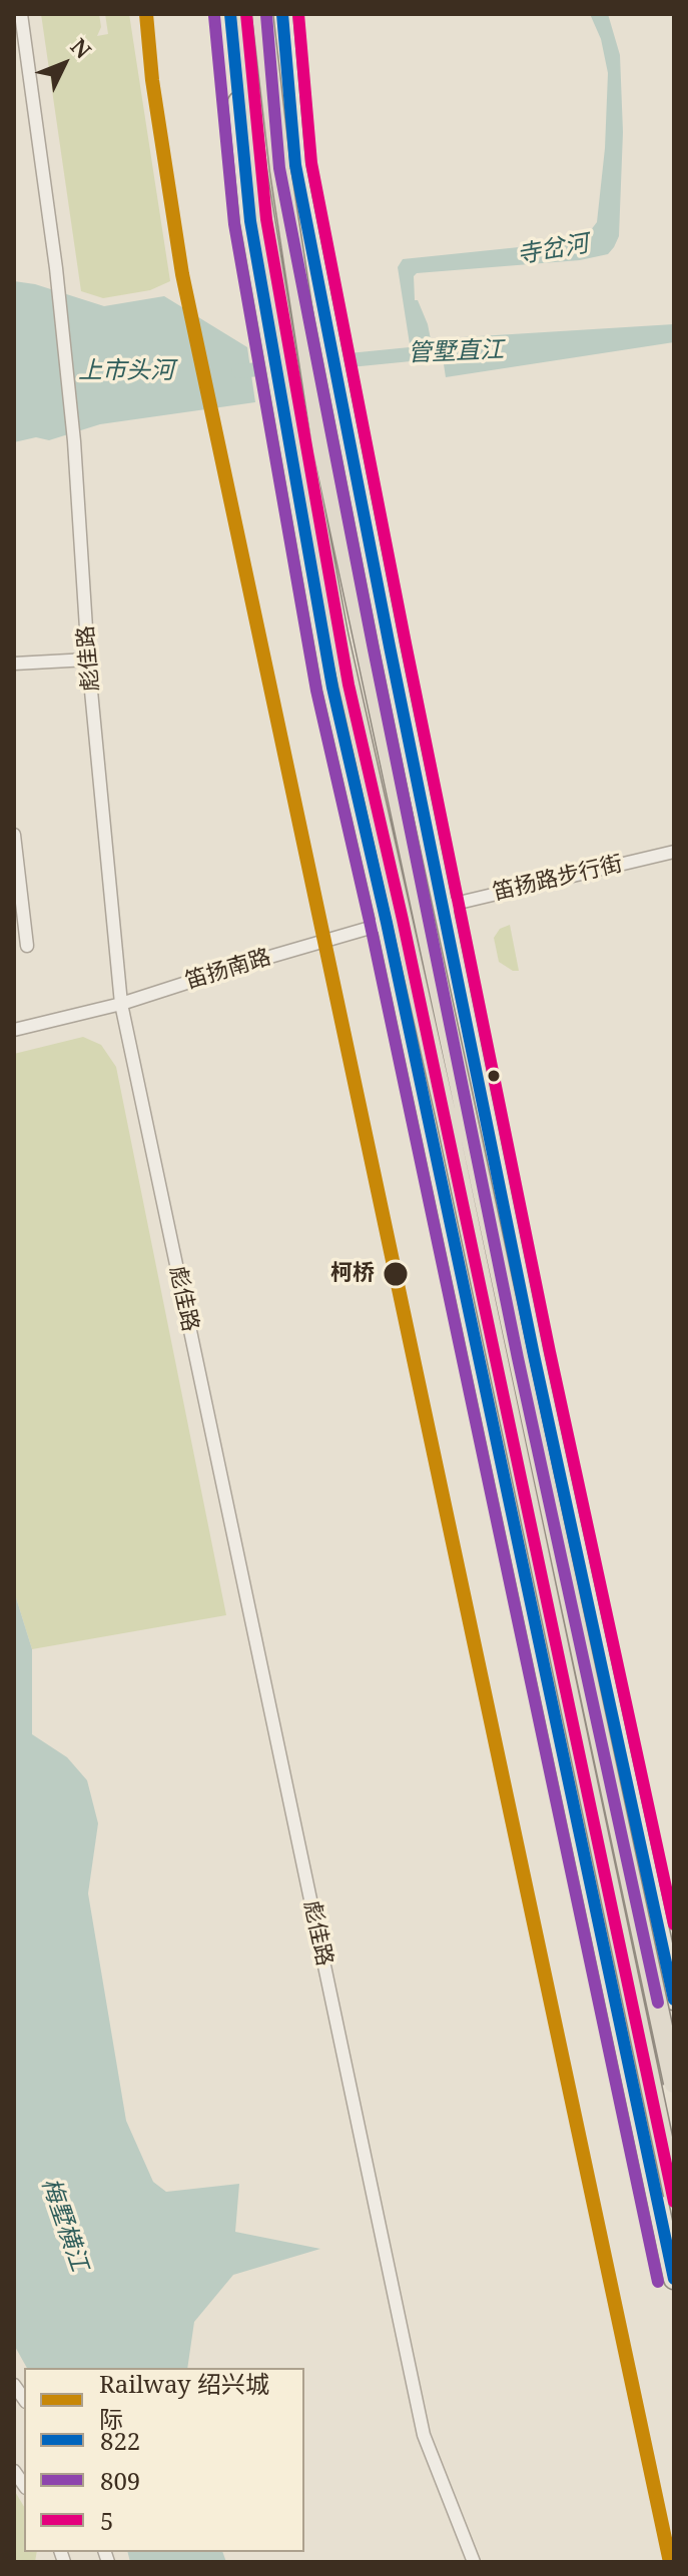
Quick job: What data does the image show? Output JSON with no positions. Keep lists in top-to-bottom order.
{
  "streets": {
    "street": ["彪佳路", "笛扬路步行街", "笛扬南路"]
  },
  "crossings": [
    ["彪佳路", "笛扬南路"],
    ["笛扬路步行街", "笛扬南路"]
  ],
  "water": [
    "寺岔河",
    "管墅直江",
    "上市头河",
    "梅墅横江"
  ],
  "places": ["柯桥"],
  "lines": [
    "rail line 绍兴城际",
    "transit line 822",
    "transit line 5",
    "transit line 809"
  ],
  "legend": [
    "Railway 绍兴城际",
    "822",
    "809",
    "5"
  ],
  "north": "top right"
}
